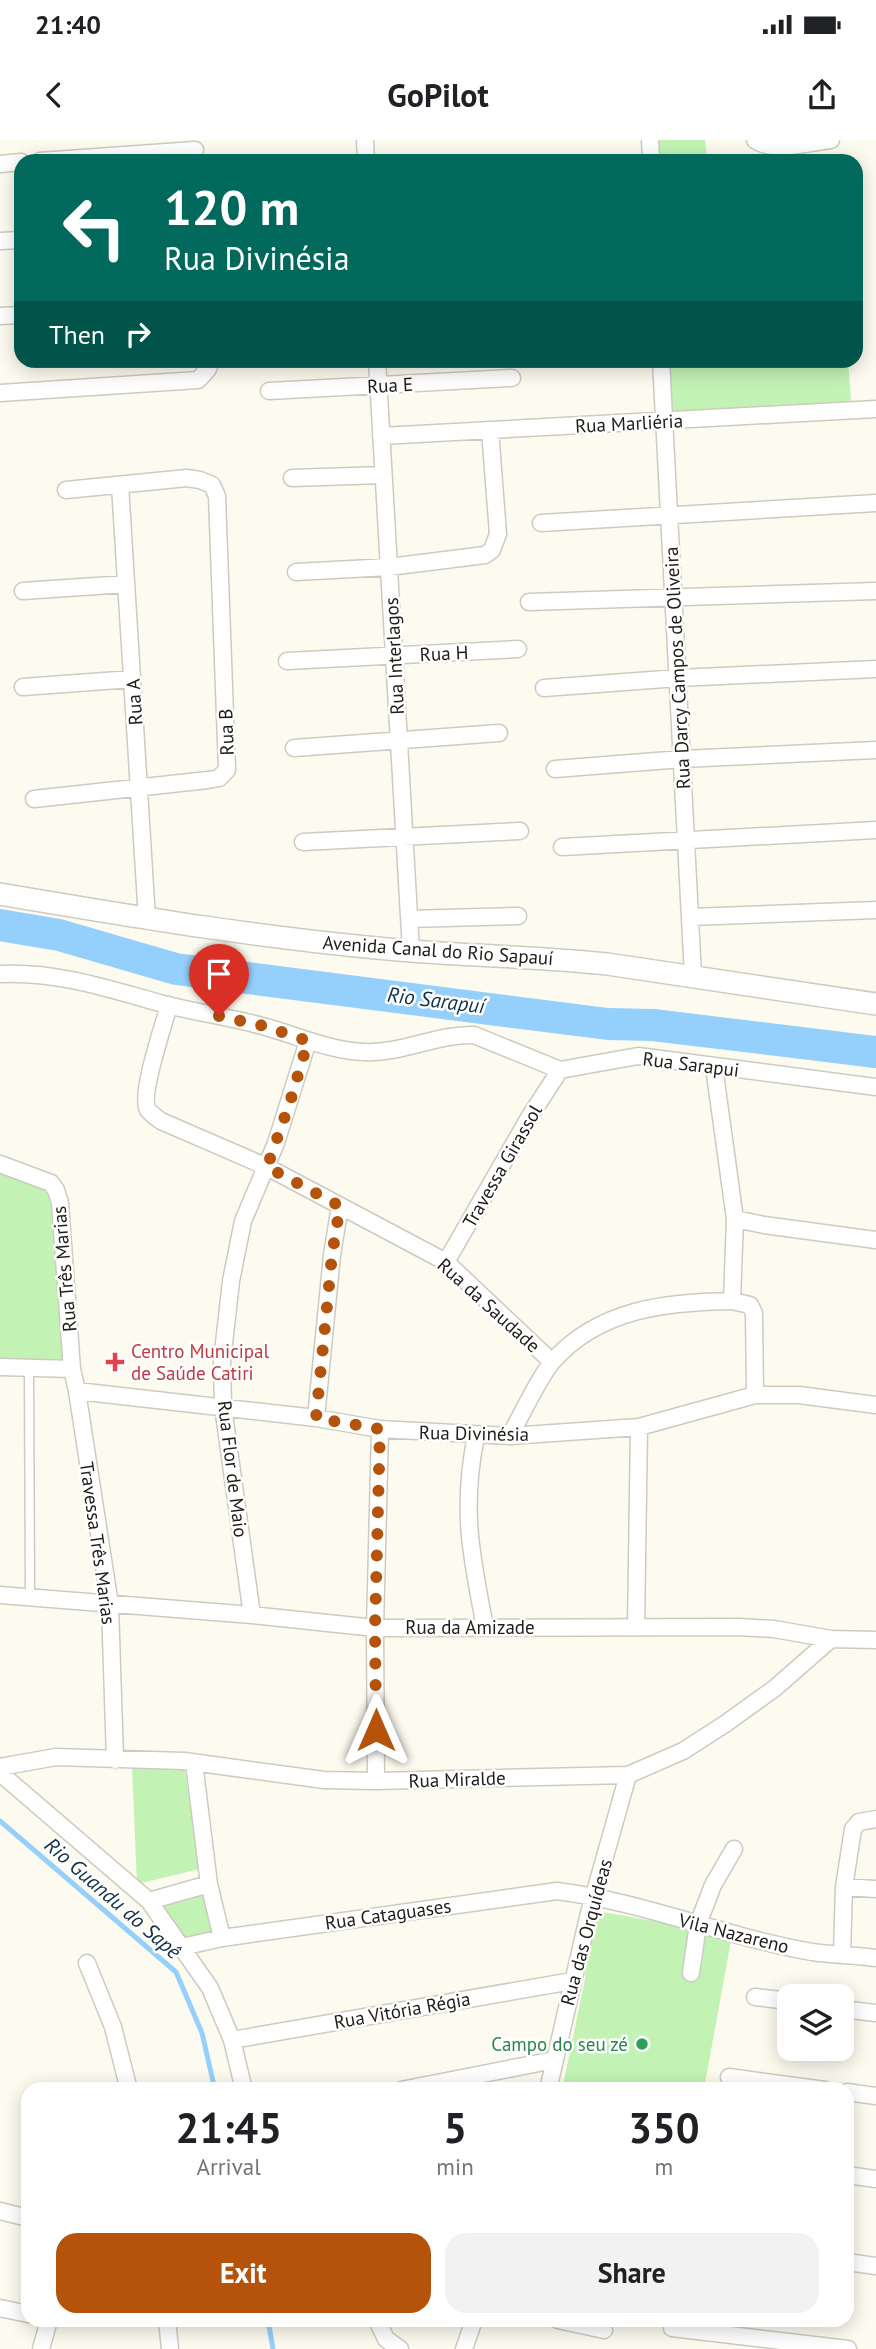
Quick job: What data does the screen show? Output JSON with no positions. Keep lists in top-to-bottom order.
{
  "streets": {
    "street": [
      "Rua E",
      "Rua Marliéria",
      "Rua H",
      "Rua Interlagos",
      "Rua Darcy Campos de Oliveira",
      "Rua A",
      "Rua B",
      "Avenida Canal do Rio Sapauí",
      "Rua Sarapui",
      "Travessa Girassol",
      "Rua Três Marias",
      "Rua da Saudade",
      "Rua Divinésia",
      "Rua Flor de Maio",
      "Travessa Três Marias",
      "Rua da Amizade",
      "Rua Miralde",
      "Rua Cataguases",
      "Rua das Orquídeas",
      "Vila Nazareno",
      "Rua Vitória Régia"
    ]
  },
  "crossings": [
    ["Rua E", "Rua Interlagos"],
    ["Rua Marliéria", "Rua Interlagos"],
    ["Rua Marliéria", "Rua Darcy Campos de Oliveira"],
    ["Rua H", "Rua Interlagos"],
    ["Rua Interlagos", "Avenida Canal do Rio Sapauí"],
    ["Rua Darcy Campos de Oliveira", "Avenida Canal do Rio Sapauí"],
    ["Rua A", "Rua B"],
    ["Rua A", "Avenida Canal do Rio Sapauí"],
    ["Rua Sarapui", "Travessa Girassol"],
    ["Travessa Girassol", "Rua da Saudade"],
    ["Rua Três Marias", "Travessa Três Marias"],
    ["Rua da Saudade", "Rua Flor de Maio"],
    ["Rua Divinésia", "Rua Flor de Maio"],
    ["Rua Divinésia", "Travessa Três Marias"],
    ["Rua Flor de Maio", "Rua da Amizade"],
    ["Travessa Três Marias", "Rua da Amizade"],
    ["Travessa Três Marias", "Rua Miralde"],
    ["Rua da Amizade", "Rua Miralde"],
    ["Rua Miralde", "Rua das Orquídeas"],
    ["Rua Cataguases", "Rua das Orquídeas"],
    ["Rua Cataguases", "Vila Nazareno"],
    ["Rua das Orquídeas", "Vila Nazareno"],
    ["Rua das Orquídeas", "Rua Vitória Régia"]
  ],
  "water": ["Rio Sarapuí", "Rio Guandu do Sapê"],
  "places": {
    "health": ["Centro Municipal de Saúde Catiri"],
    "other": ["Campo do seu zé"]
  },
  "page": {
    "status": "21:40",
    "header": "GoPilot",
    "turn": ["120 m", "Rua Divinésia"],
    "then": "Then",
    "eta": [
      "21:45",
      "Arrival",
      "5",
      "min",
      "350",
      "m"
    ],
    "buttons": ["Exit", "Share"]
  }
}
